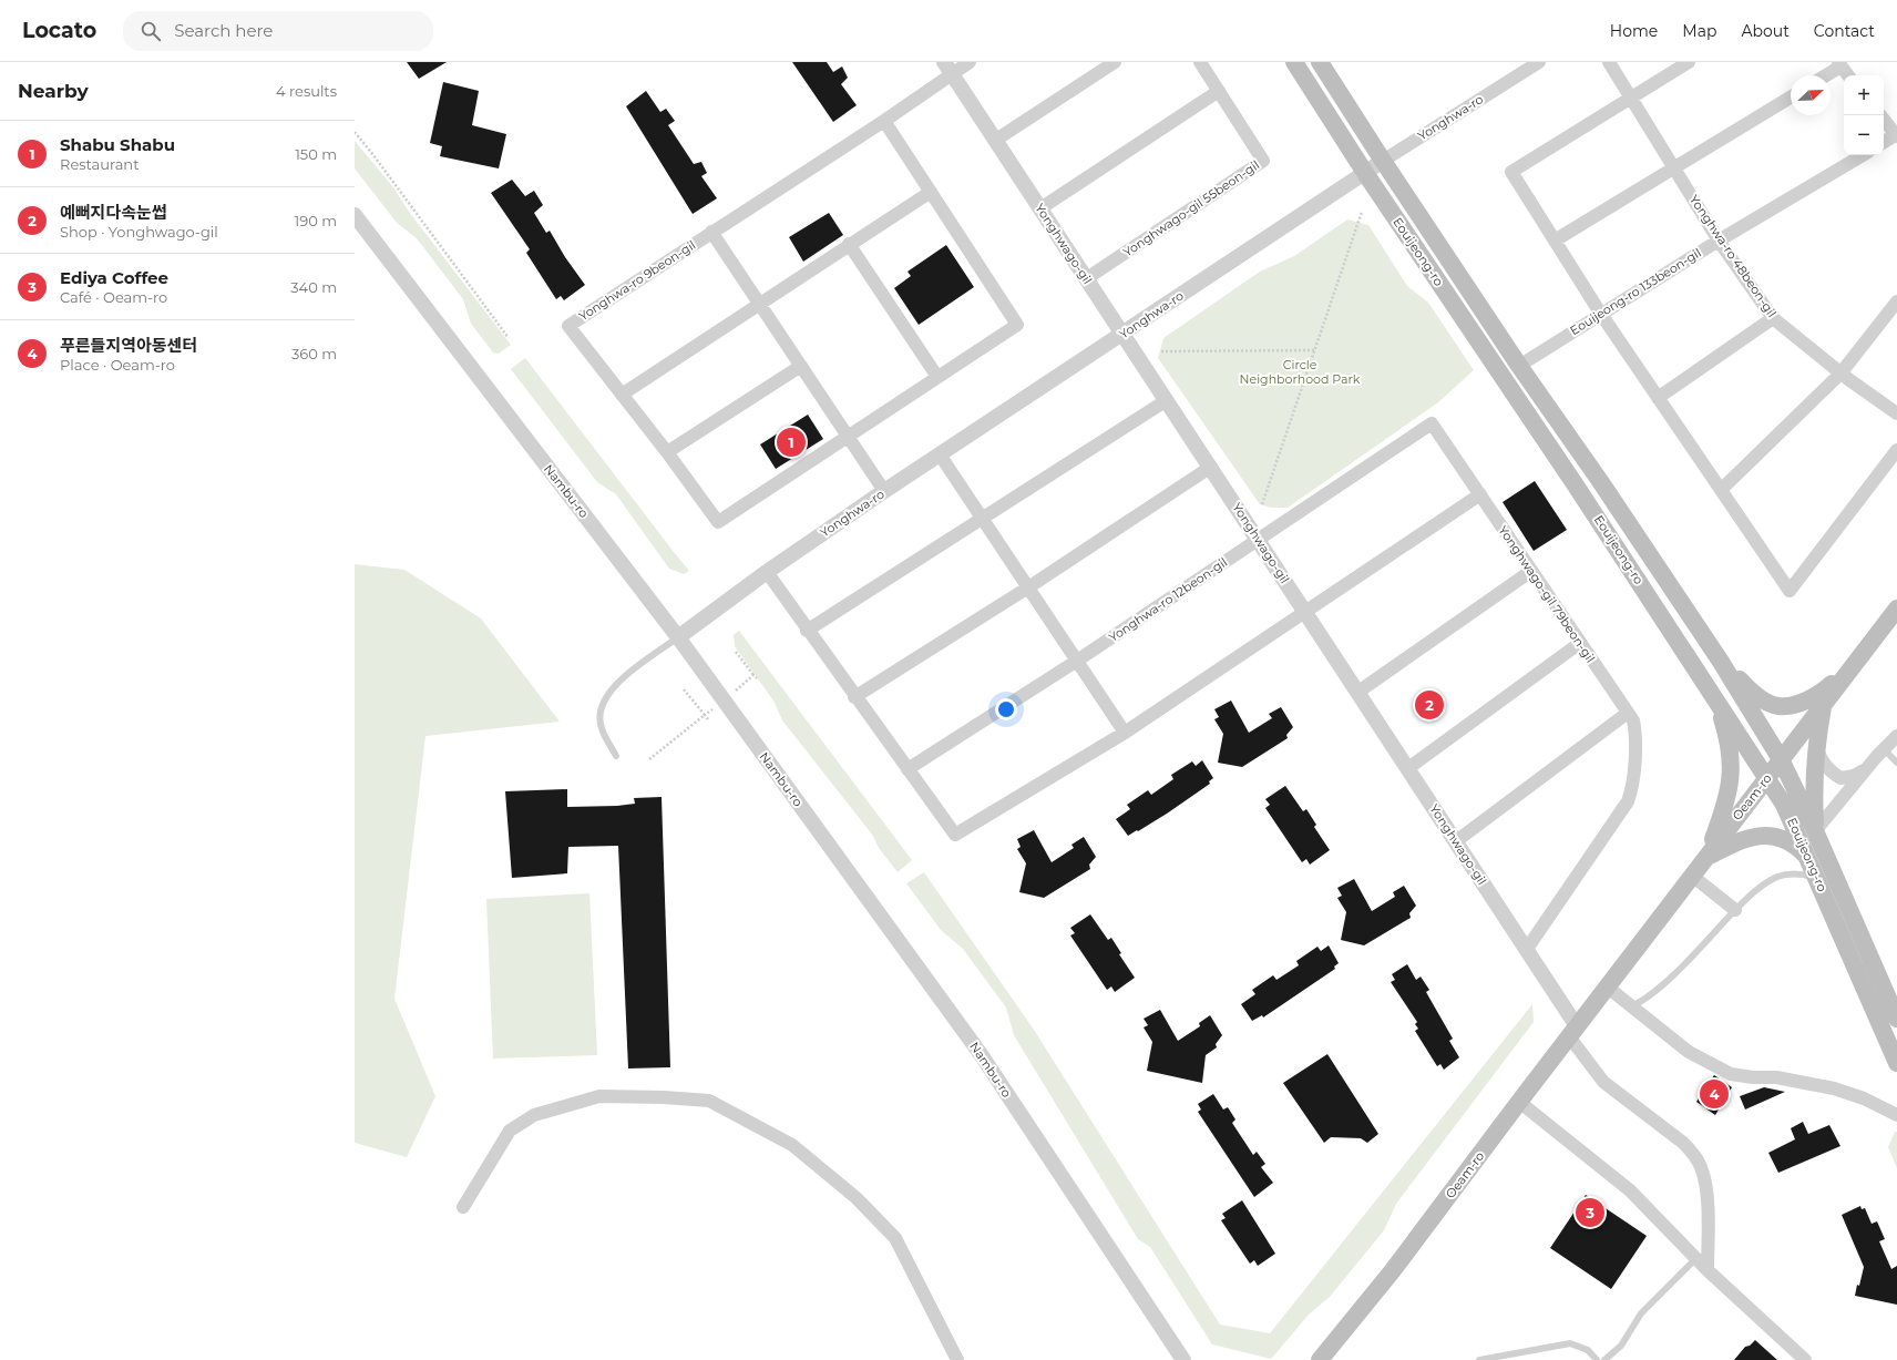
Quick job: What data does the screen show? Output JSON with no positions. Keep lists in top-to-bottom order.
{
  "streets": {
    "main road": ["Eouijeong-ro", "Oeam-ro"],
    "street": [
      "Yonghwa-ro",
      "Yonghwago-gil 55beon-gil",
      "Yonghwago-gil",
      "Yonghwa-ro 48beon-gil",
      "Yonghwa-ro 9beon-gil",
      "Eouijeong-ro 133beon-gil",
      "Nambu-ro",
      "Yonghwago-gil 79beon-gil",
      "Yonghwa-ro 12beon-gil"
    ]
  },
  "crossings": [
    ["Yonghwa-ro", "Yonghwago-gil"],
    ["Yonghwa-ro", "Eouijeong-ro"],
    ["Yonghwa-ro", "Nambu-ro"],
    ["Yonghwago-gil 55beon-gil", "Yonghwago-gil"],
    ["Yonghwago-gil", "Yonghwa-ro 9beon-gil"],
    ["Yonghwago-gil", "Yonghwago-gil 79beon-gil"],
    ["Yonghwago-gil", "Yonghwa-ro 12beon-gil"],
    ["Yonghwago-gil", "Oeam-ro"],
    ["Eouijeong-ro", "Eouijeong-ro 133beon-gil"],
    ["Eouijeong-ro", "Oeam-ro"],
    ["Yonghwa-ro 48beon-gil", "Eouijeong-ro 133beon-gil"],
    ["Yonghwago-gil 79beon-gil", "Yonghwa-ro 12beon-gil"]
  ],
  "parks": ["Circle Neighborhood Park"],
  "north": "top right",
  "page": {
    "header": "Locato",
    "search": "Search here",
    "nav": [
      "Home",
      "Map",
      "About",
      "Contact"
    ],
    "heading": ["Nearby", "4 results"],
    "map_buttons": ["+", "−"],
    "list": [
      {
        "mark": "1",
        "name": "Shabu Shabu",
        "note": "Restaurant",
        "value": "150 m"
      },
      {
        "mark": "2",
        "name": "예뻐지다속눈썹",
        "note": "Shop · Yonghwago-gil",
        "value": "190 m"
      },
      {
        "mark": "3",
        "name": "Ediya Coffee",
        "note": "Café · Oeam-ro",
        "value": "340 m"
      },
      {
        "mark": "4",
        "name": "푸른들지역아동센터",
        "note": "Place · Oeam-ro",
        "value": "360 m"
      }
    ],
    "pins": [
      "1",
      "2",
      "4",
      "3"
    ]
  }
}
